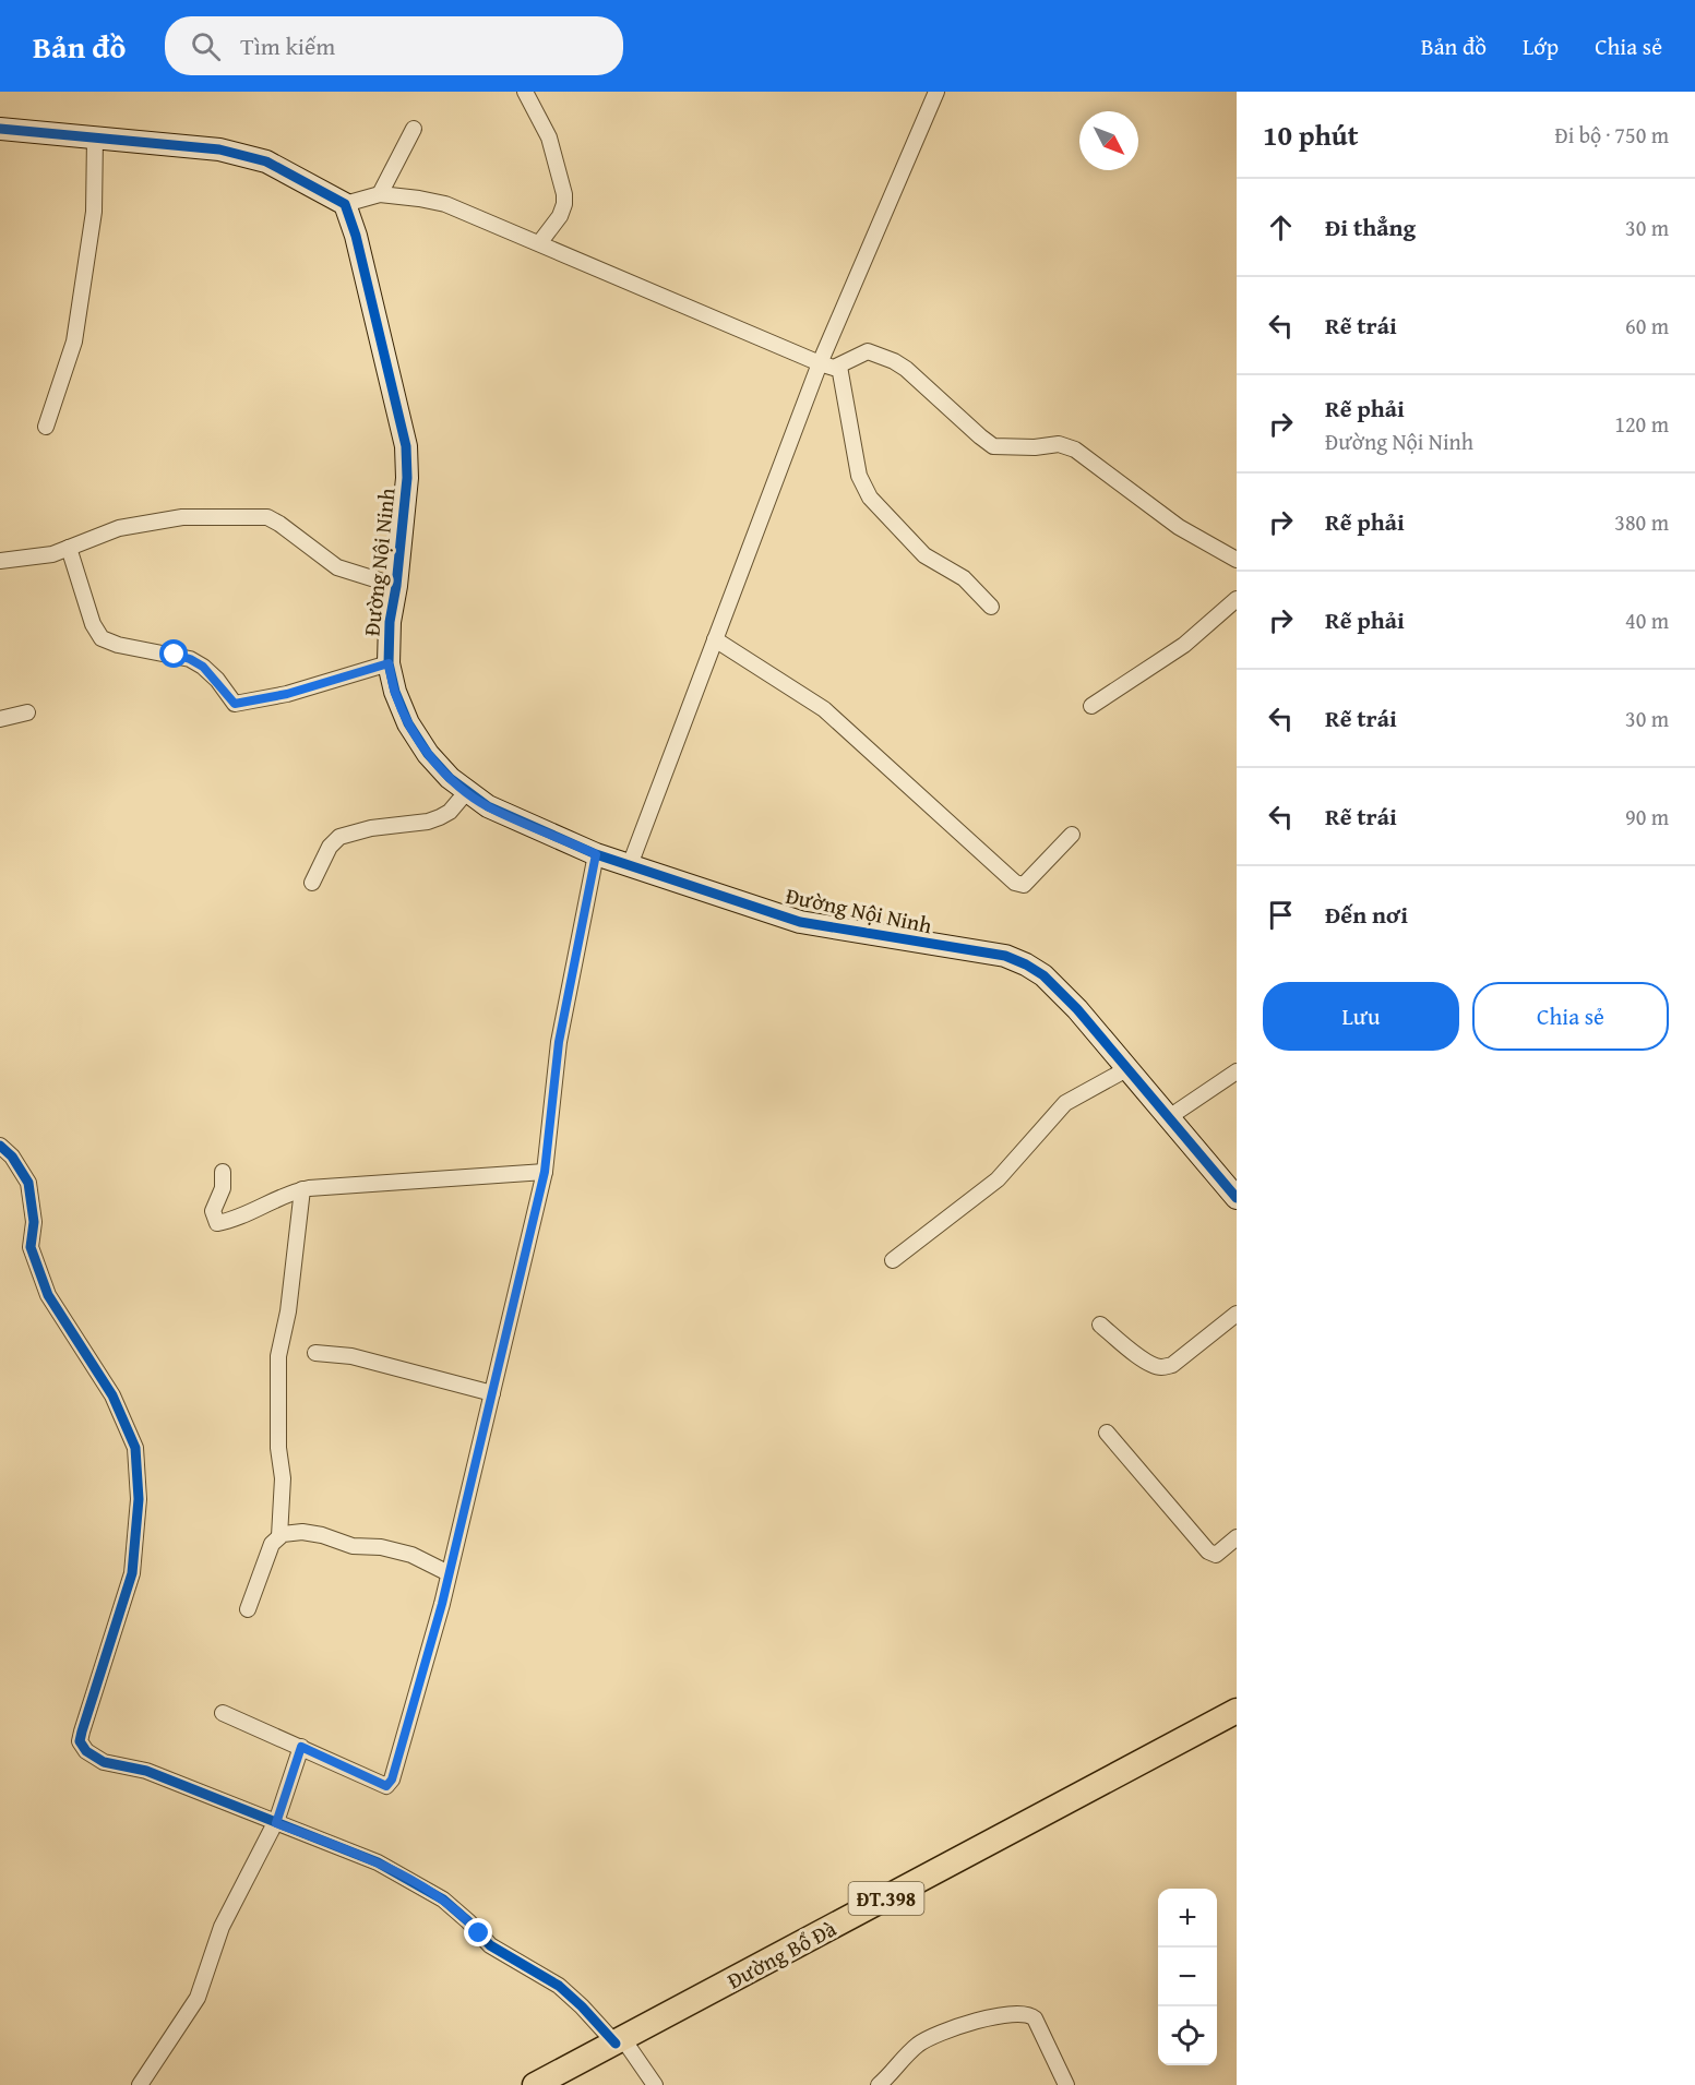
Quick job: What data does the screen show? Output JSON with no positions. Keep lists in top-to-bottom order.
{
  "streets": {
    "main road": ["ĐT.398", "Đường Bổ Đà"],
    "street": ["Đường Nội Ninh"]
  },
  "north": "bottom right",
  "page": {
    "header": "Bản đồ",
    "search": "Tìm kiếm",
    "nav": ["Bản đồ", "Lớp", "Chia sẻ"],
    "heading": ["10 phút", "Đi bộ · 750 m"],
    "list": [
      ["Đi thẳng", "30 m"],
      ["Rẽ trái", "60 m"],
      ["Rẽ phải", "Đường Nội Ninh", "120 m"],
      ["Rẽ phải", "380 m"],
      ["Rẽ phải", "40 m"],
      ["Rẽ trái", "30 m"],
      ["Rẽ trái", "90 m"],
      "Đến nơi"
    ],
    "buttons": ["Lưu", "Chia sẻ"],
    "map_buttons": ["+", "−"]
  }
}
